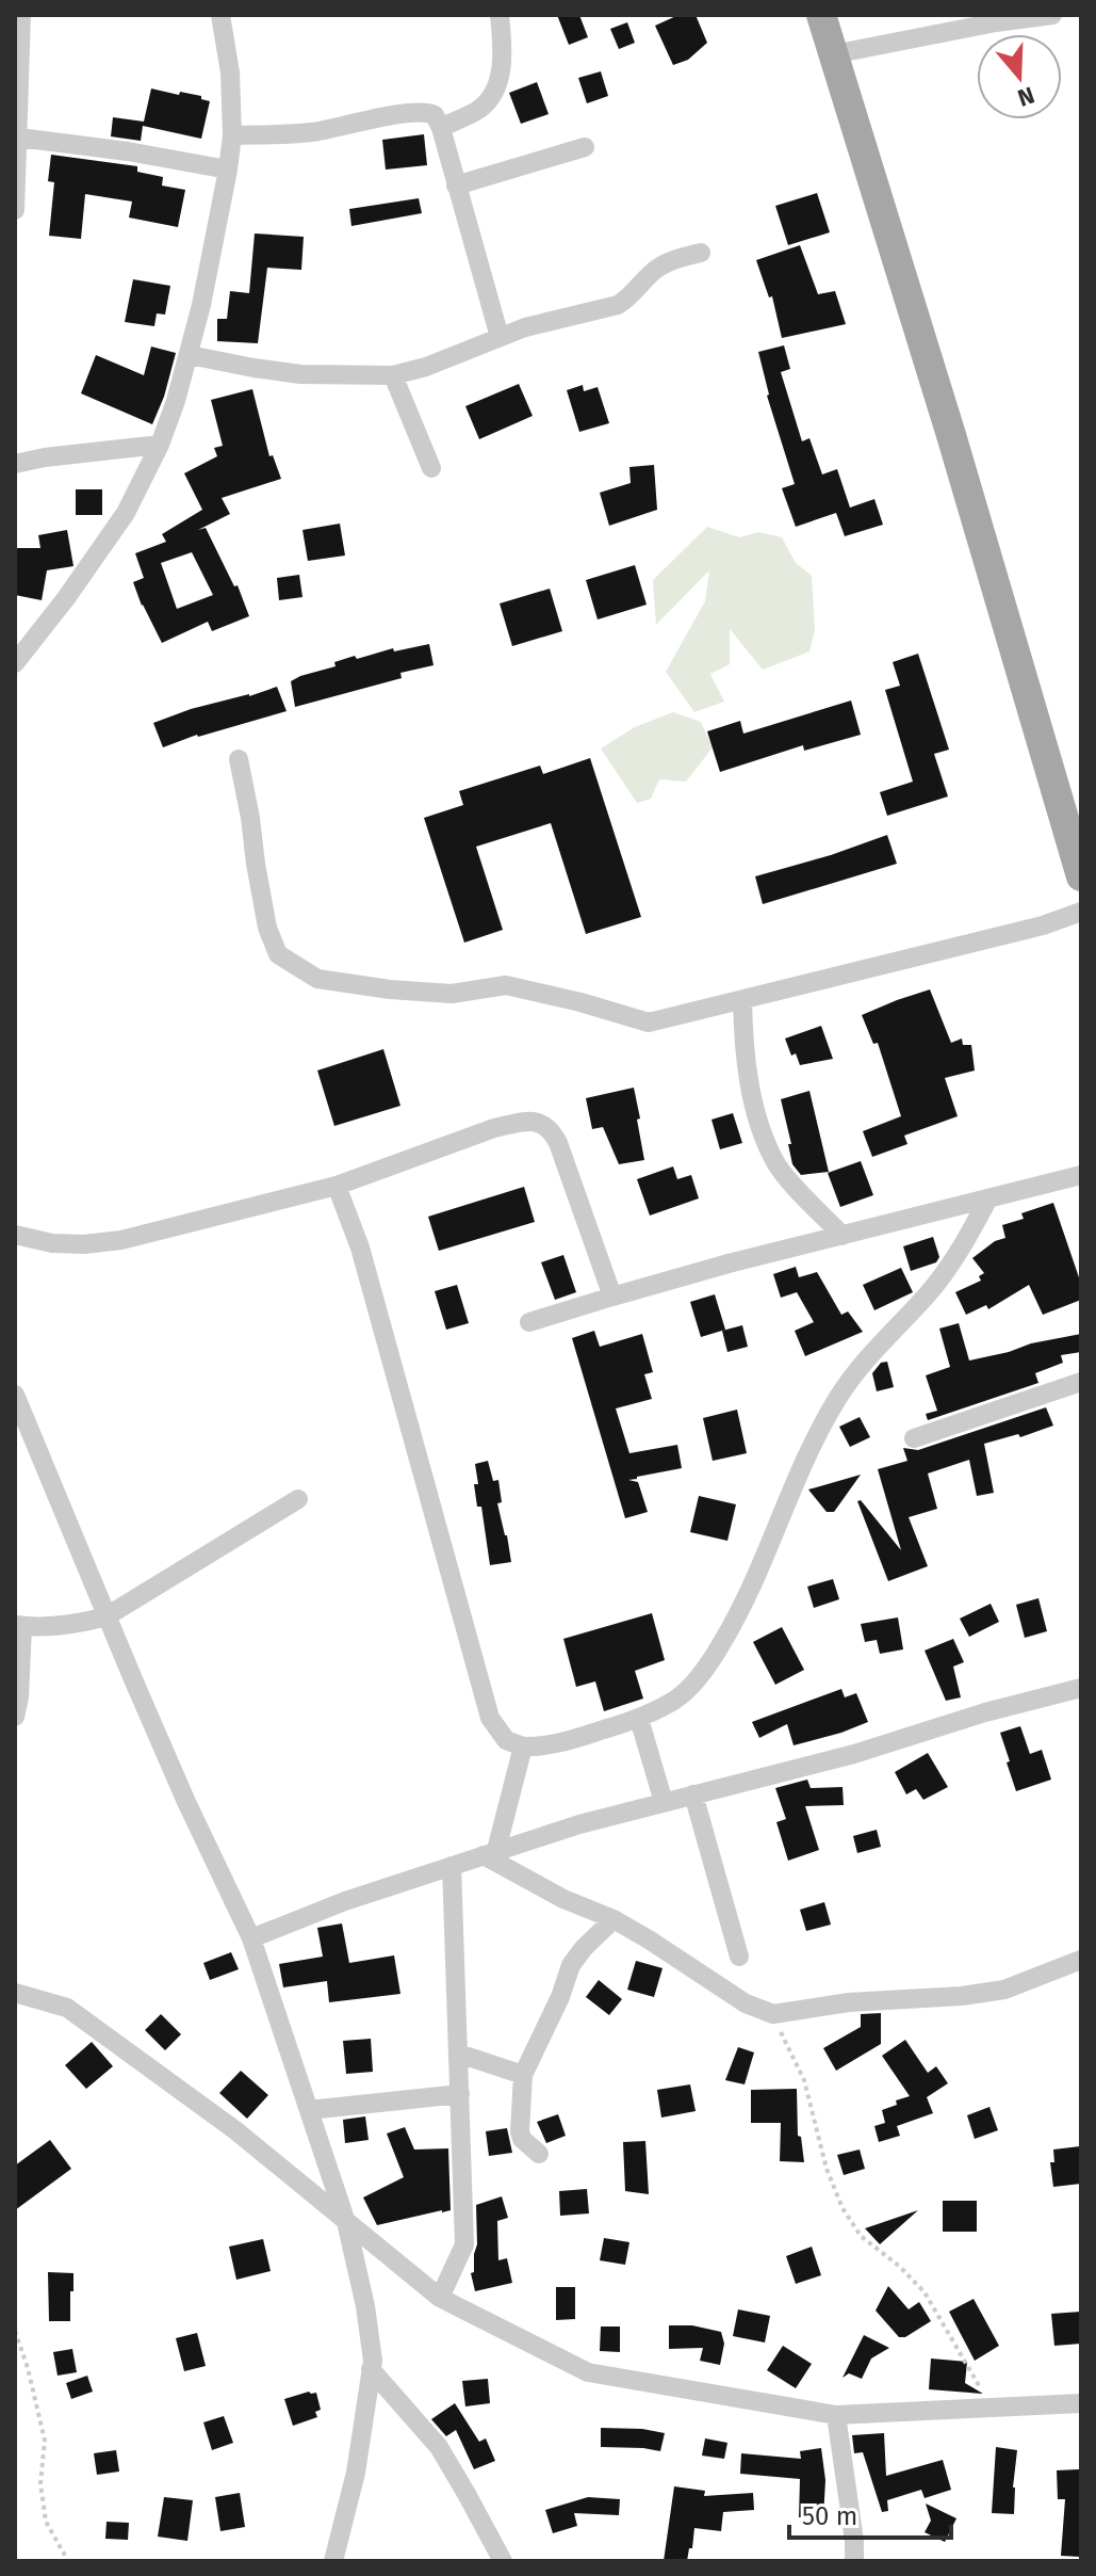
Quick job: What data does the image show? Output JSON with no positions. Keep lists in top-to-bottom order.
{
  "scale_bar": "50 m",
  "north": "bottom"
}
